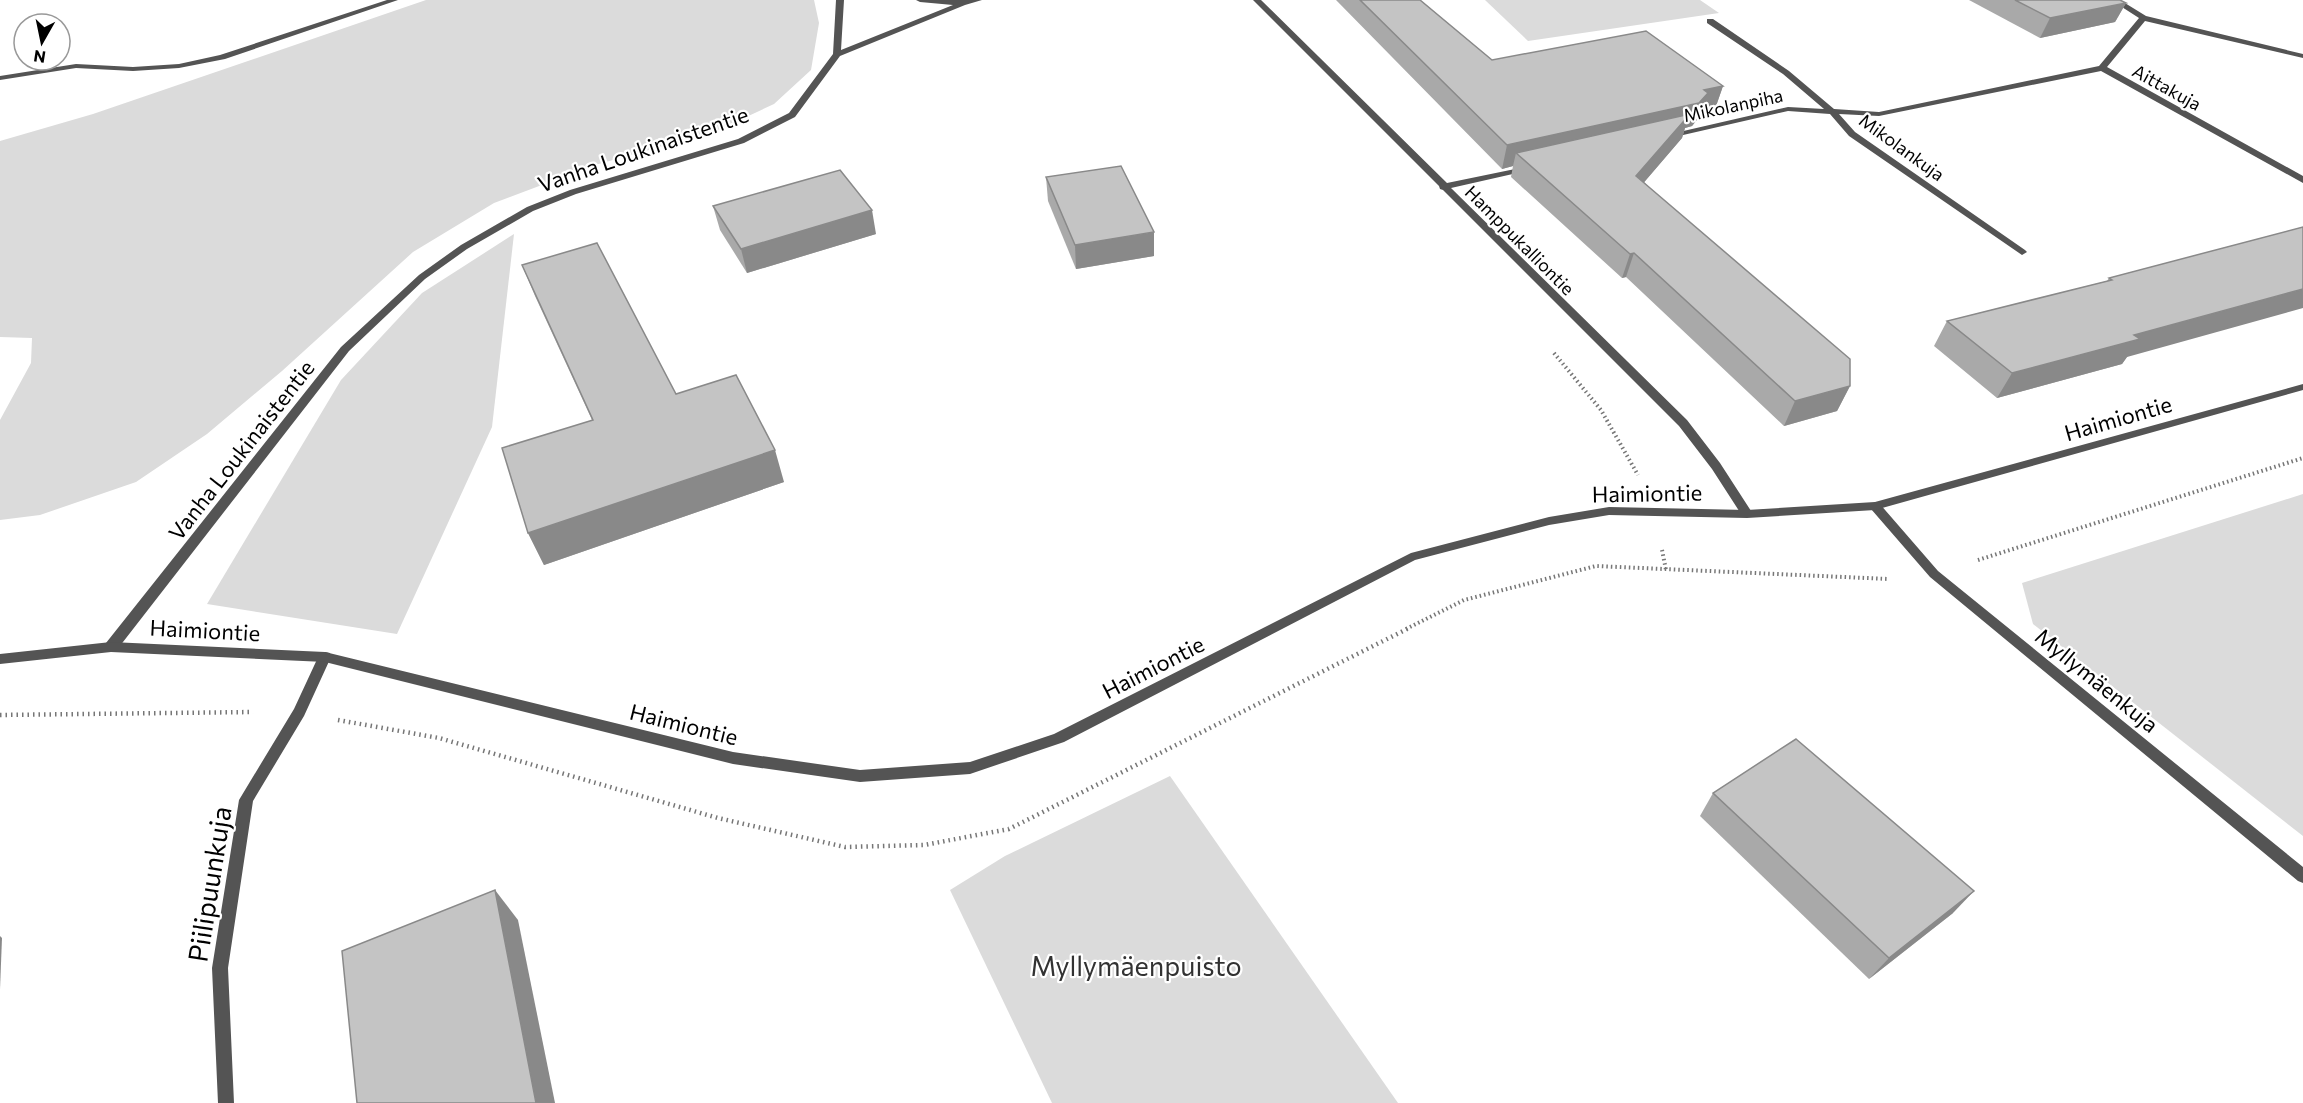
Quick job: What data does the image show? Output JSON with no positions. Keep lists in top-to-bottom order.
{
  "streets": {
    "street": [
      "Aittakuja",
      "Mikolanpiha",
      "Mikolankuja",
      "Vanha Loukinaistentie",
      "Hamppukalliontie",
      "Haimiontie",
      "Myllymäenkuja",
      "Piilipuunkuja"
    ]
  },
  "crossings": [
    ["Aittakuja", "Mikolanpiha"],
    ["Mikolanpiha", "Mikolankuja"],
    ["Vanha Loukinaistentie", "Haimiontie"],
    ["Hamppukalliontie", "Haimiontie"],
    ["Haimiontie", "Myllymäenkuja"],
    ["Haimiontie", "Piilipuunkuja"]
  ],
  "parks": ["Myllymäenpuisto"],
  "north": "bottom"
}
